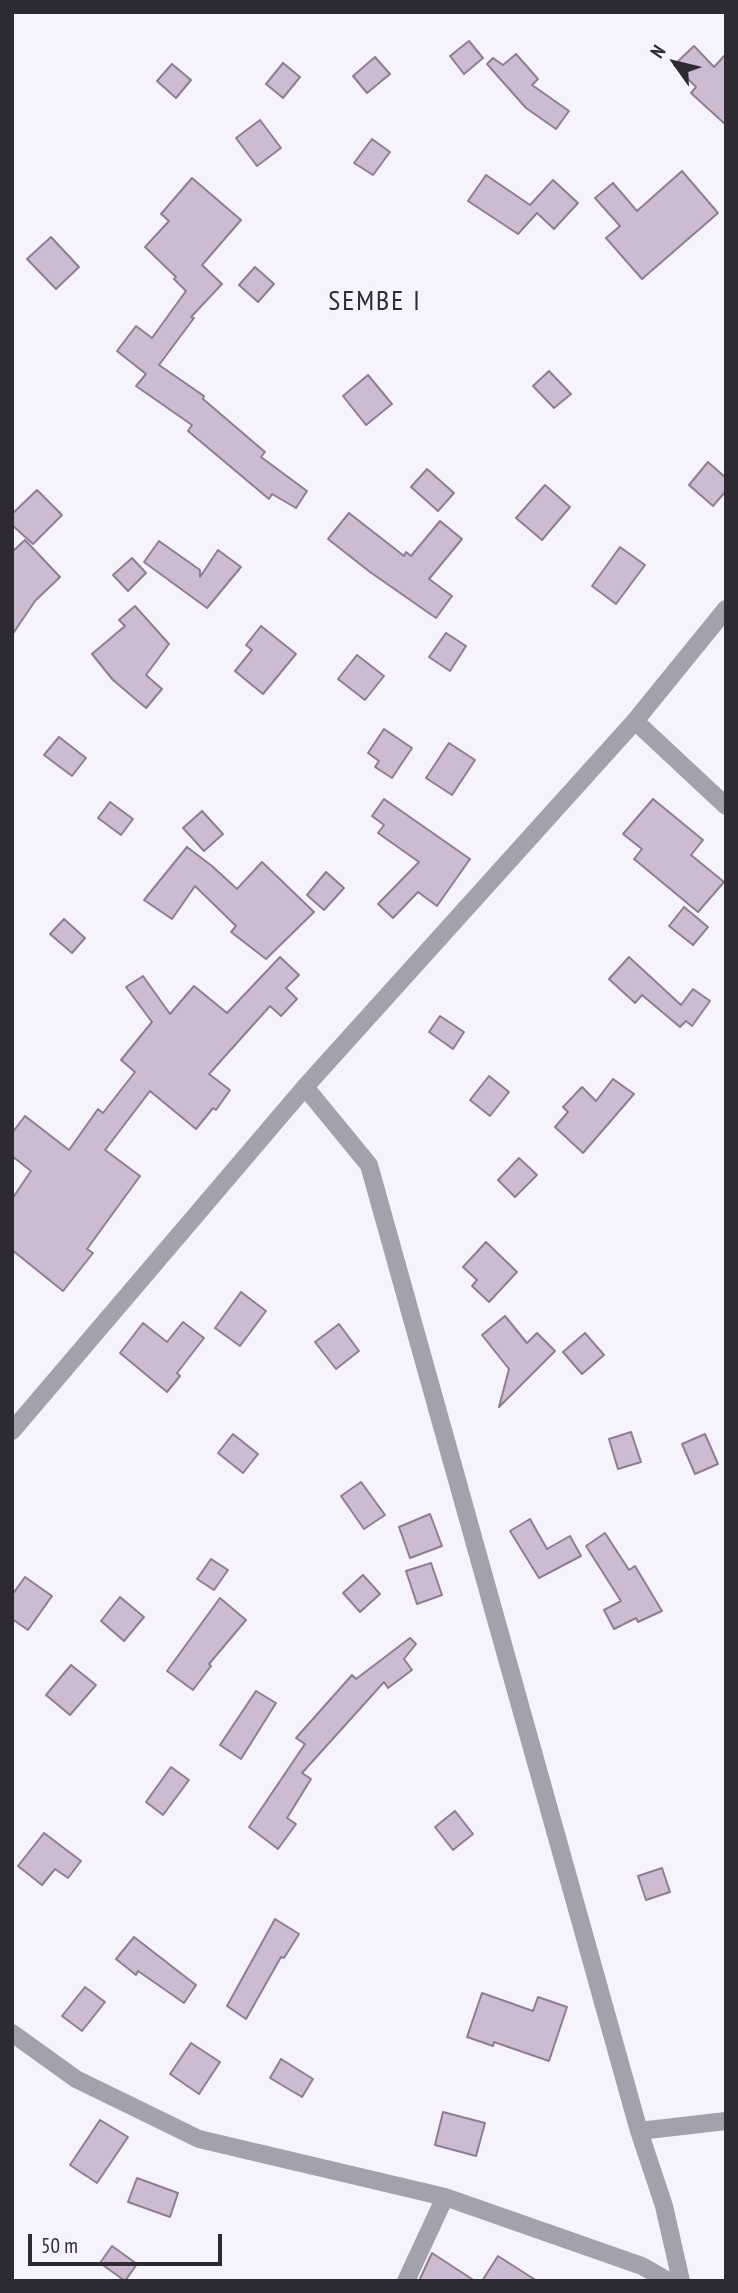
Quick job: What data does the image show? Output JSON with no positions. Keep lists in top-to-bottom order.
{
  "districts": ["SEMBE I"],
  "scale_bar": "50 m",
  "north": "top left"
}
